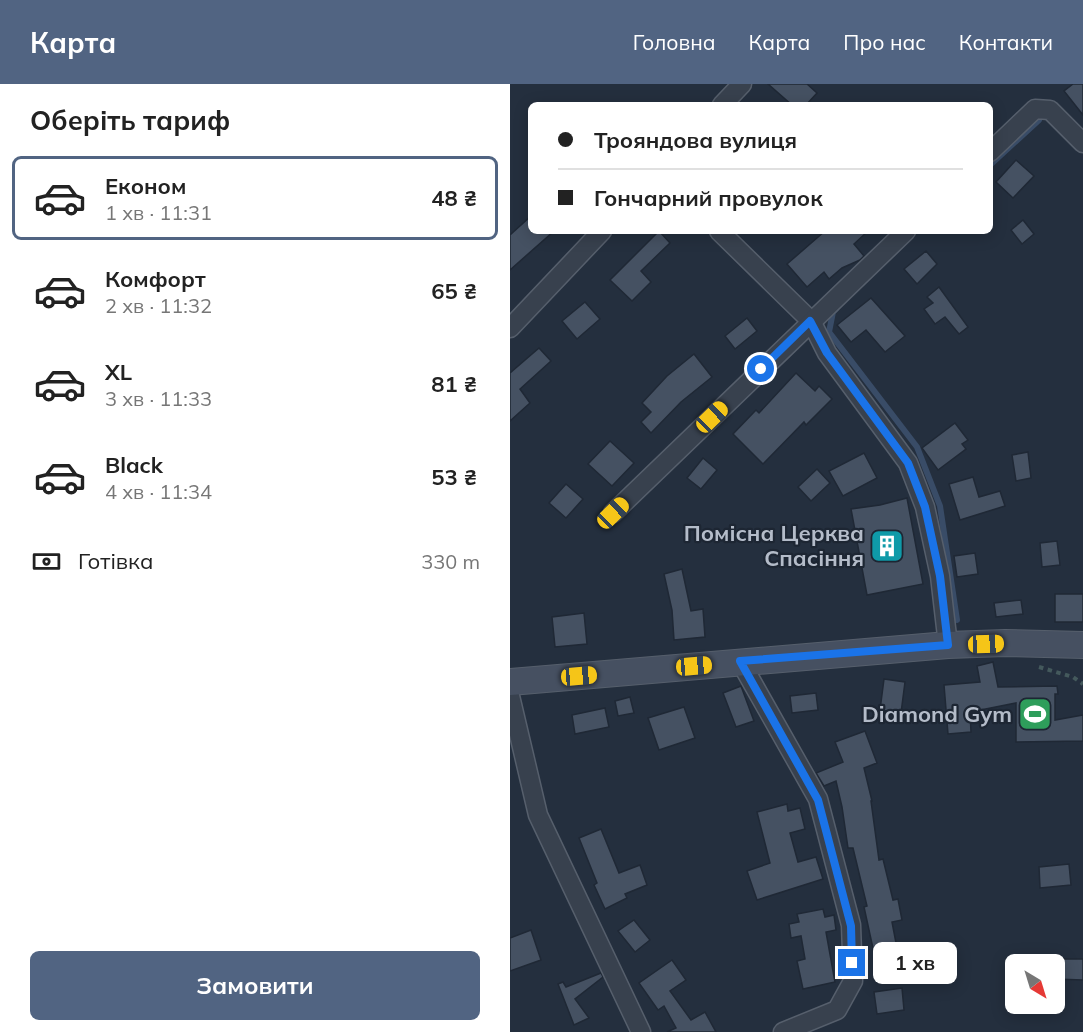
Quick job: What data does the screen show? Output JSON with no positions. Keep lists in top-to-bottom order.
{
  "places": {
    "building": ["Помісна Церква Спасіння"],
    "sports": ["Diamond Gym"]
  },
  "north": "bottom right",
  "page": {
    "header": "Карта",
    "nav": [
      "Головна",
      "Карта",
      "Про нас",
      "Контакти"
    ],
    "heading": "Оберіть тариф",
    "banner": ["Трояндова вулиця", "Гончарний провулок"],
    "list": [
      {
        "name": "Економ",
        "note": "1 хв · 11:31",
        "value": "48 ₴"
      },
      {
        "name": "Комфорт",
        "note": "2 хв · 11:32",
        "value": "65 ₴"
      },
      {
        "name": "XL",
        "note": "3 хв · 11:33",
        "value": "81 ₴"
      },
      {
        "name": "Black",
        "note": "4 хв · 11:34",
        "value": "53 ₴"
      }
    ],
    "pay": ["Готівка", "330 m"],
    "buttons": "Замовити",
    "bubble": "1 хв"
  }
}
